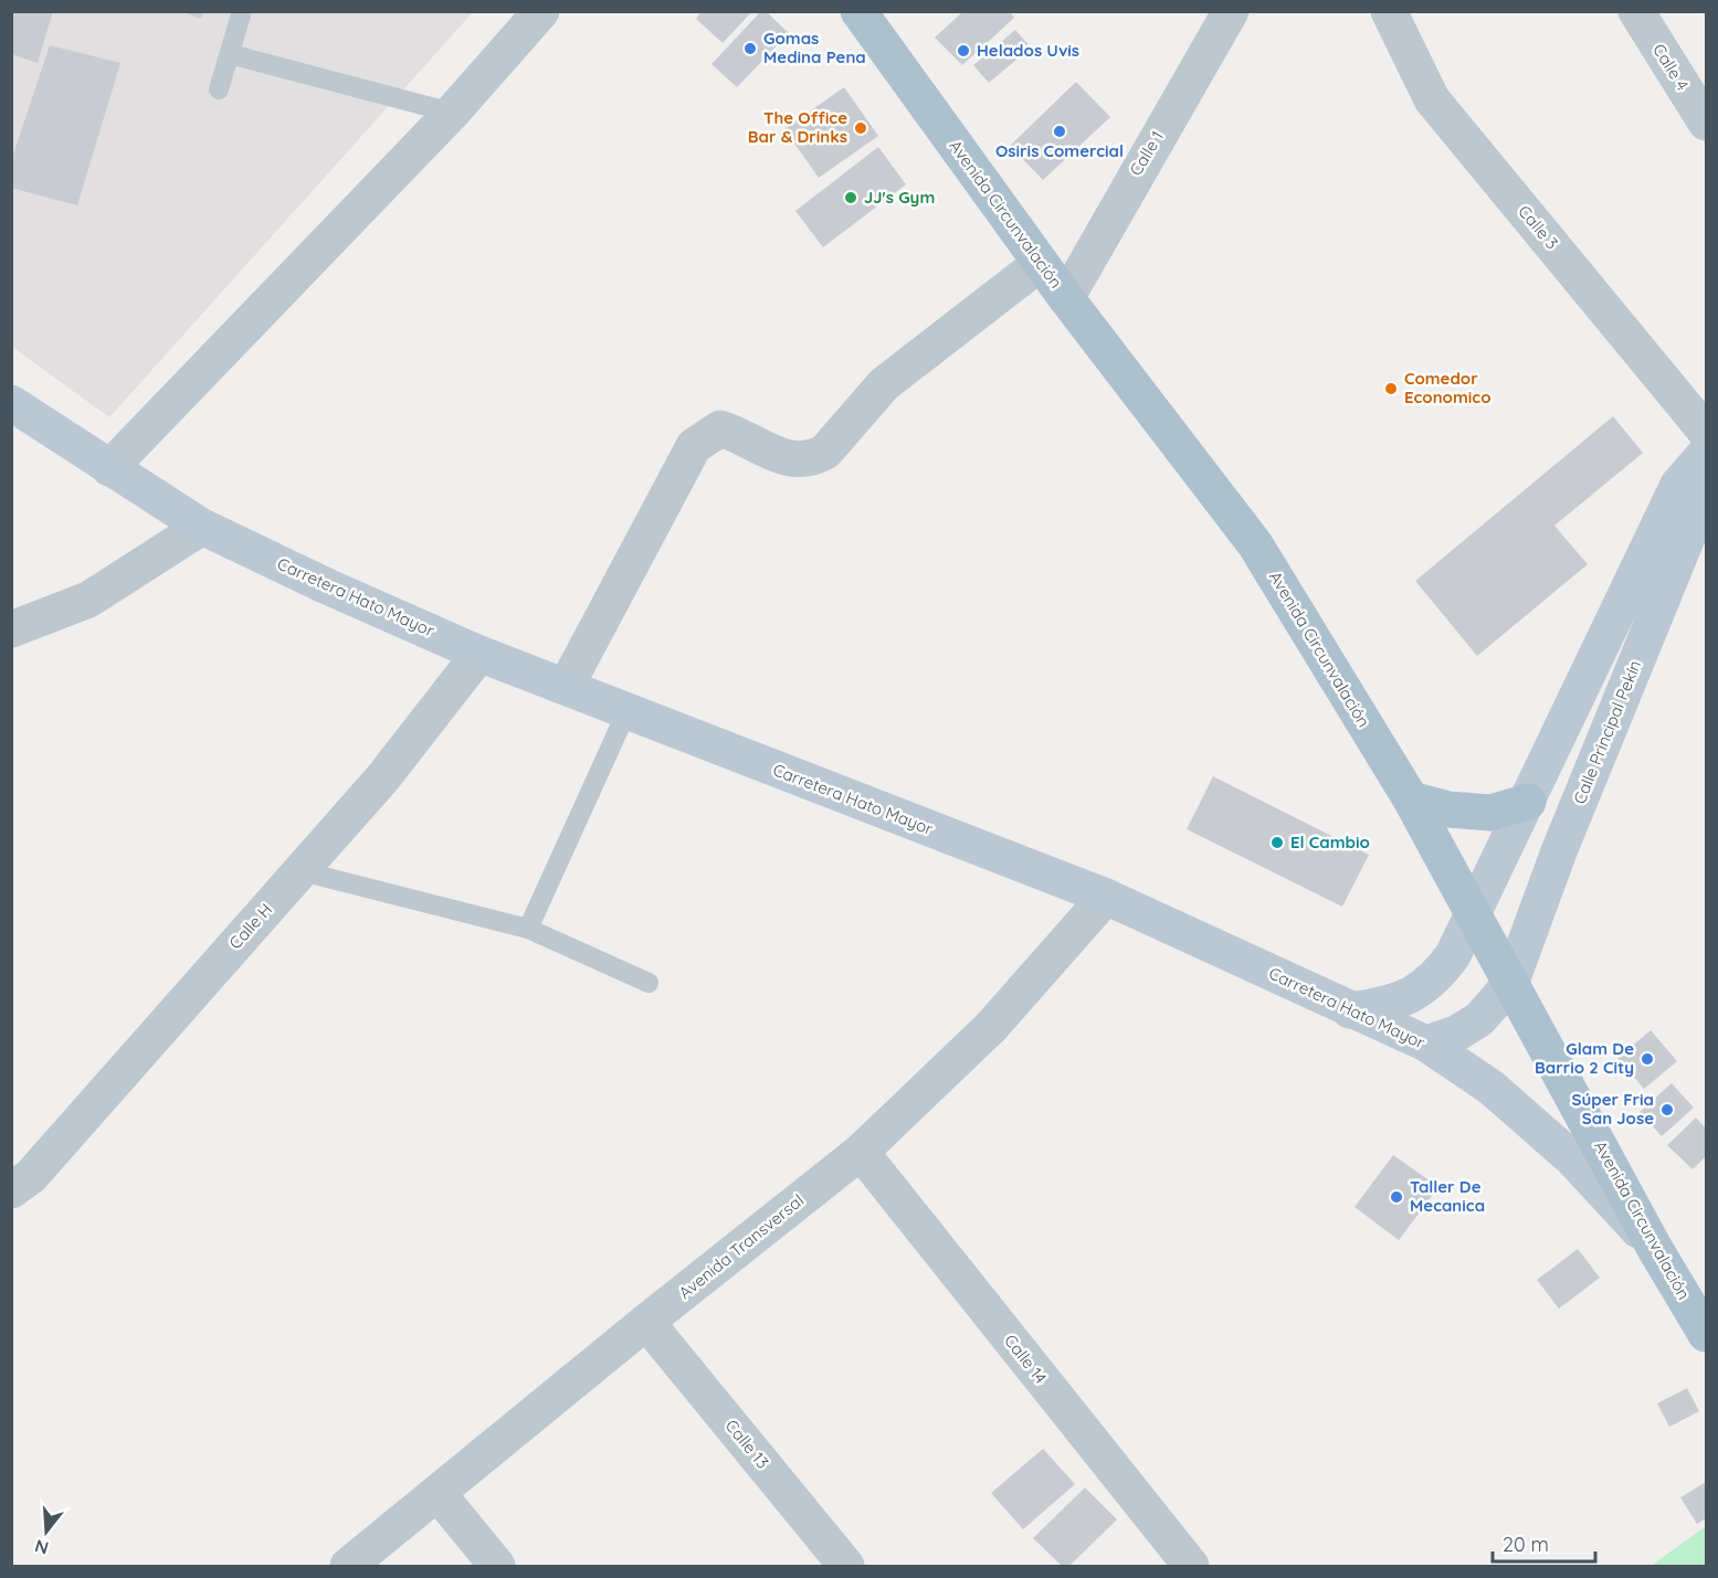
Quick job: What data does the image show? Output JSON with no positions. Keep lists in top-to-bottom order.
{
  "streets": {
    "main road": ["Avenida Circunvalación"],
    "street": [
      "Calle 4",
      "Calle 1",
      "Calle 3",
      "Carretera Hato Mayor",
      "Calle Principal Pekín",
      "Calle H",
      "Avenida Transversal",
      "Calle 14",
      "Calle 13"
    ]
  },
  "crossings": [
    ["Calle 1", "Avenida Circunvalación"],
    ["Avenida Circunvalación", "Carretera Hato Mayor"],
    ["Avenida Circunvalación", "Calle Principal Pekín"],
    ["Carretera Hato Mayor", "Calle H"],
    ["Carretera Hato Mayor", "Avenida Transversal"],
    ["Avenida Transversal", "Calle 14"],
    ["Avenida Transversal", "Calle 13"]
  ],
  "places": [
    "Gomas Medina Pena",
    "Helados Uvis",
    "The Office Bar & Drinks",
    "Osiris Comercial",
    "JJ's Gym",
    "Comedor Economico",
    "El Cambio",
    "Glam De Barrio 2 City",
    "Súper Fria San Jose",
    "Taller De Mecanica"
  ],
  "scale_bar": "20 m",
  "north": "bottom"
}
